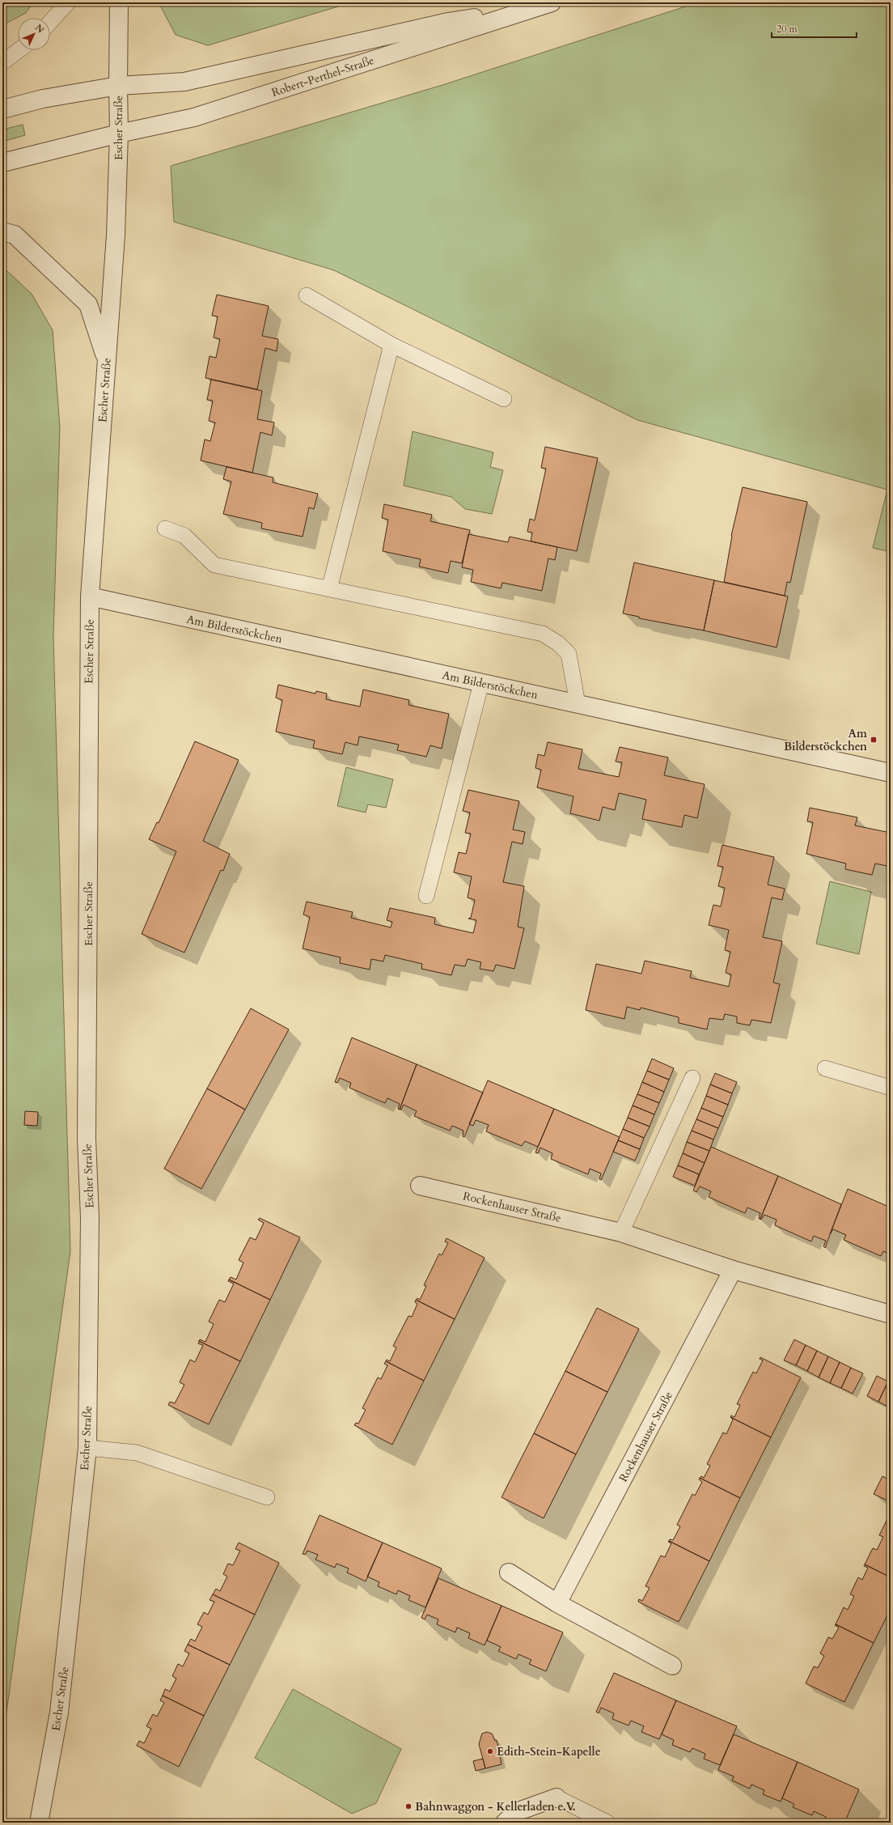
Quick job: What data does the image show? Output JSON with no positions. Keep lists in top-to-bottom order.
{
  "streets": {
    "street": [
      "Robert-Perthel-Straße",
      "Escher Straße",
      "Am Bilderstöckchen",
      "Rockenhauser Straße"
    ]
  },
  "crossings": [
    ["Robert-Perthel-Straße", "Escher Straße"],
    ["Escher Straße", "Am Bilderstöckchen"]
  ],
  "places": {
    "transit": ["Am Bilderstöckchen"],
    "other": ["Edith-Stein-Kapelle", "Bahnwaggon - Kellerladen e.V."]
  },
  "scale_bar": "20 m",
  "north": "top right"
}
